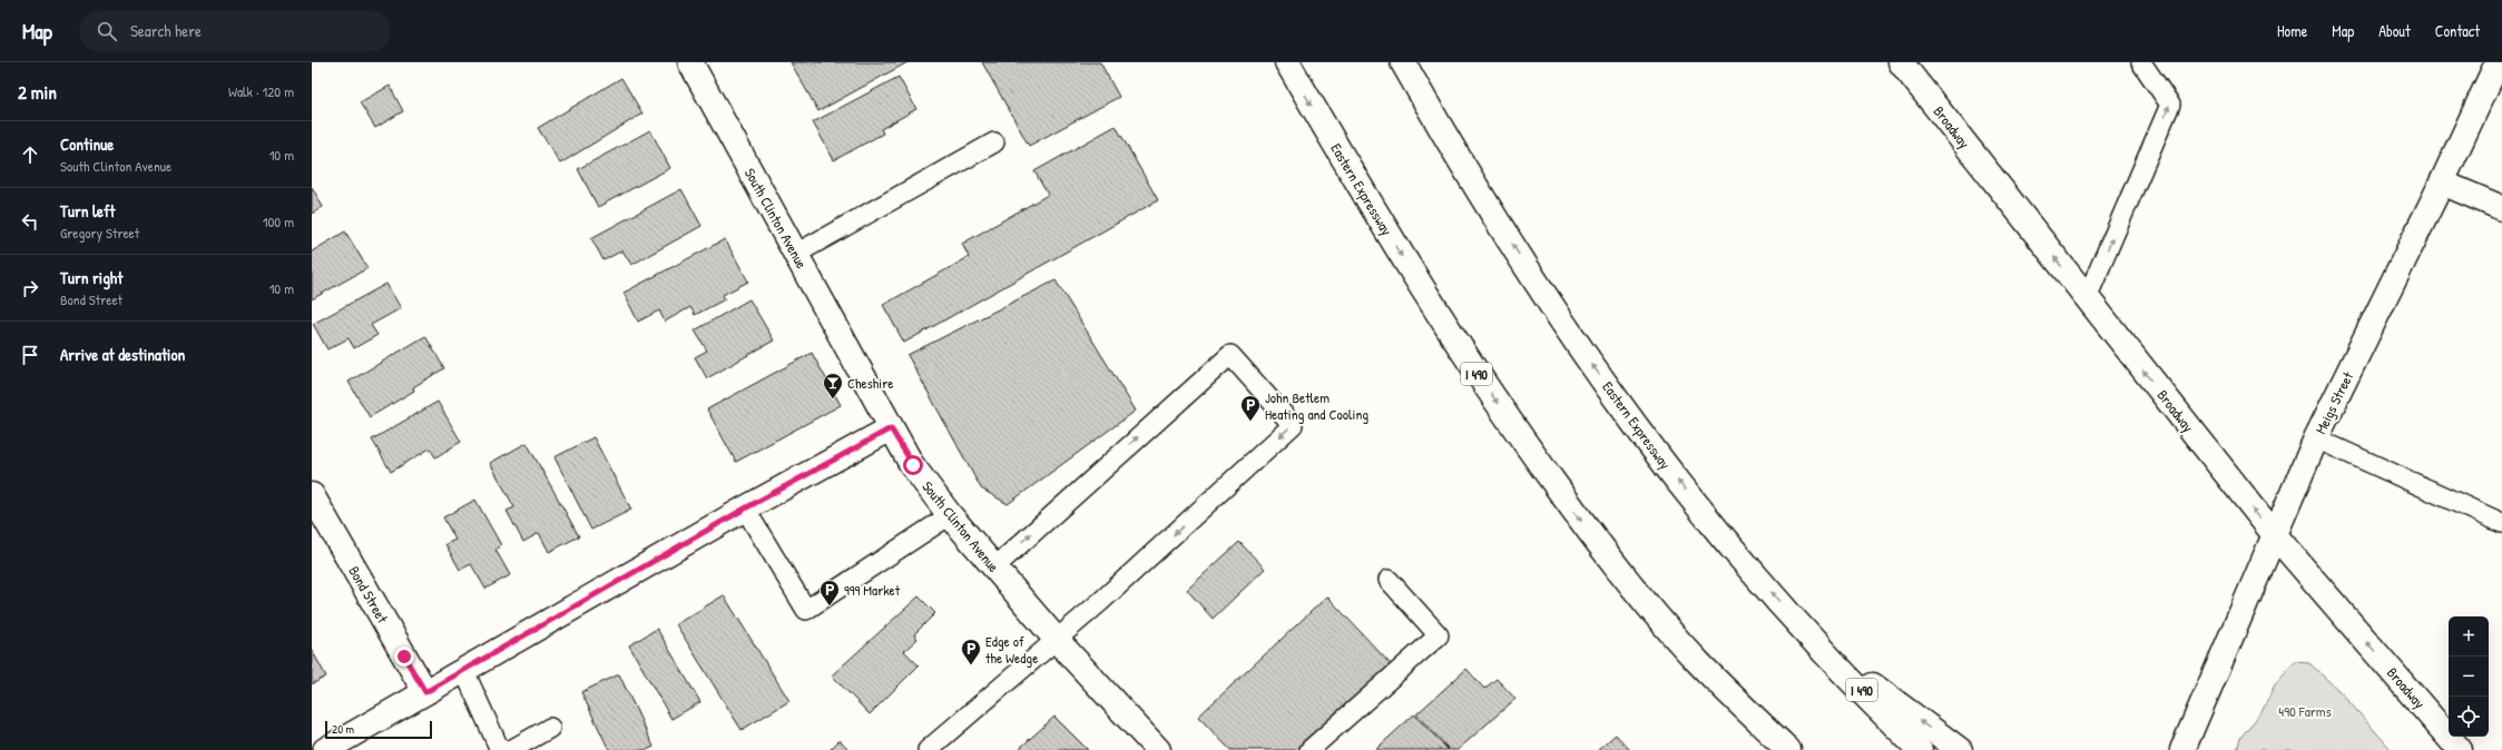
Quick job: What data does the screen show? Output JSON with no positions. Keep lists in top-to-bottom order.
{
  "streets": {
    "main road": [
      "Broadway",
      "Eastern Expressway",
      "South Clinton Avenue",
      "I 490",
      "Meigs Street",
      "Bond Street"
    ]
  },
  "crossings": [
    ["Broadway", "Meigs Street"]
  ],
  "one_way": ["Broadway"],
  "parks": ["490 Farms"],
  "places": {
    "bar": ["Cheshire"],
    "parking": ["John Betlem Heating and Cooling", "999 Market", "Edge of the Wedge"]
  },
  "scale_bar": "20 m",
  "page": {
    "header": "Map",
    "search": "Search here",
    "nav": [
      "Home",
      "Map",
      "About",
      "Contact"
    ],
    "heading": ["2 min", "Walk · 120 m"],
    "list": [
      ["Continue", "South Clinton Avenue", "10 m"],
      ["Turn left", "Gregory Street", "100 m"],
      ["Turn right", "Bond Street", "10 m"],
      "Arrive at destination"
    ],
    "map_buttons": ["+", "−"],
    "scale": "20 m"
  }
}
